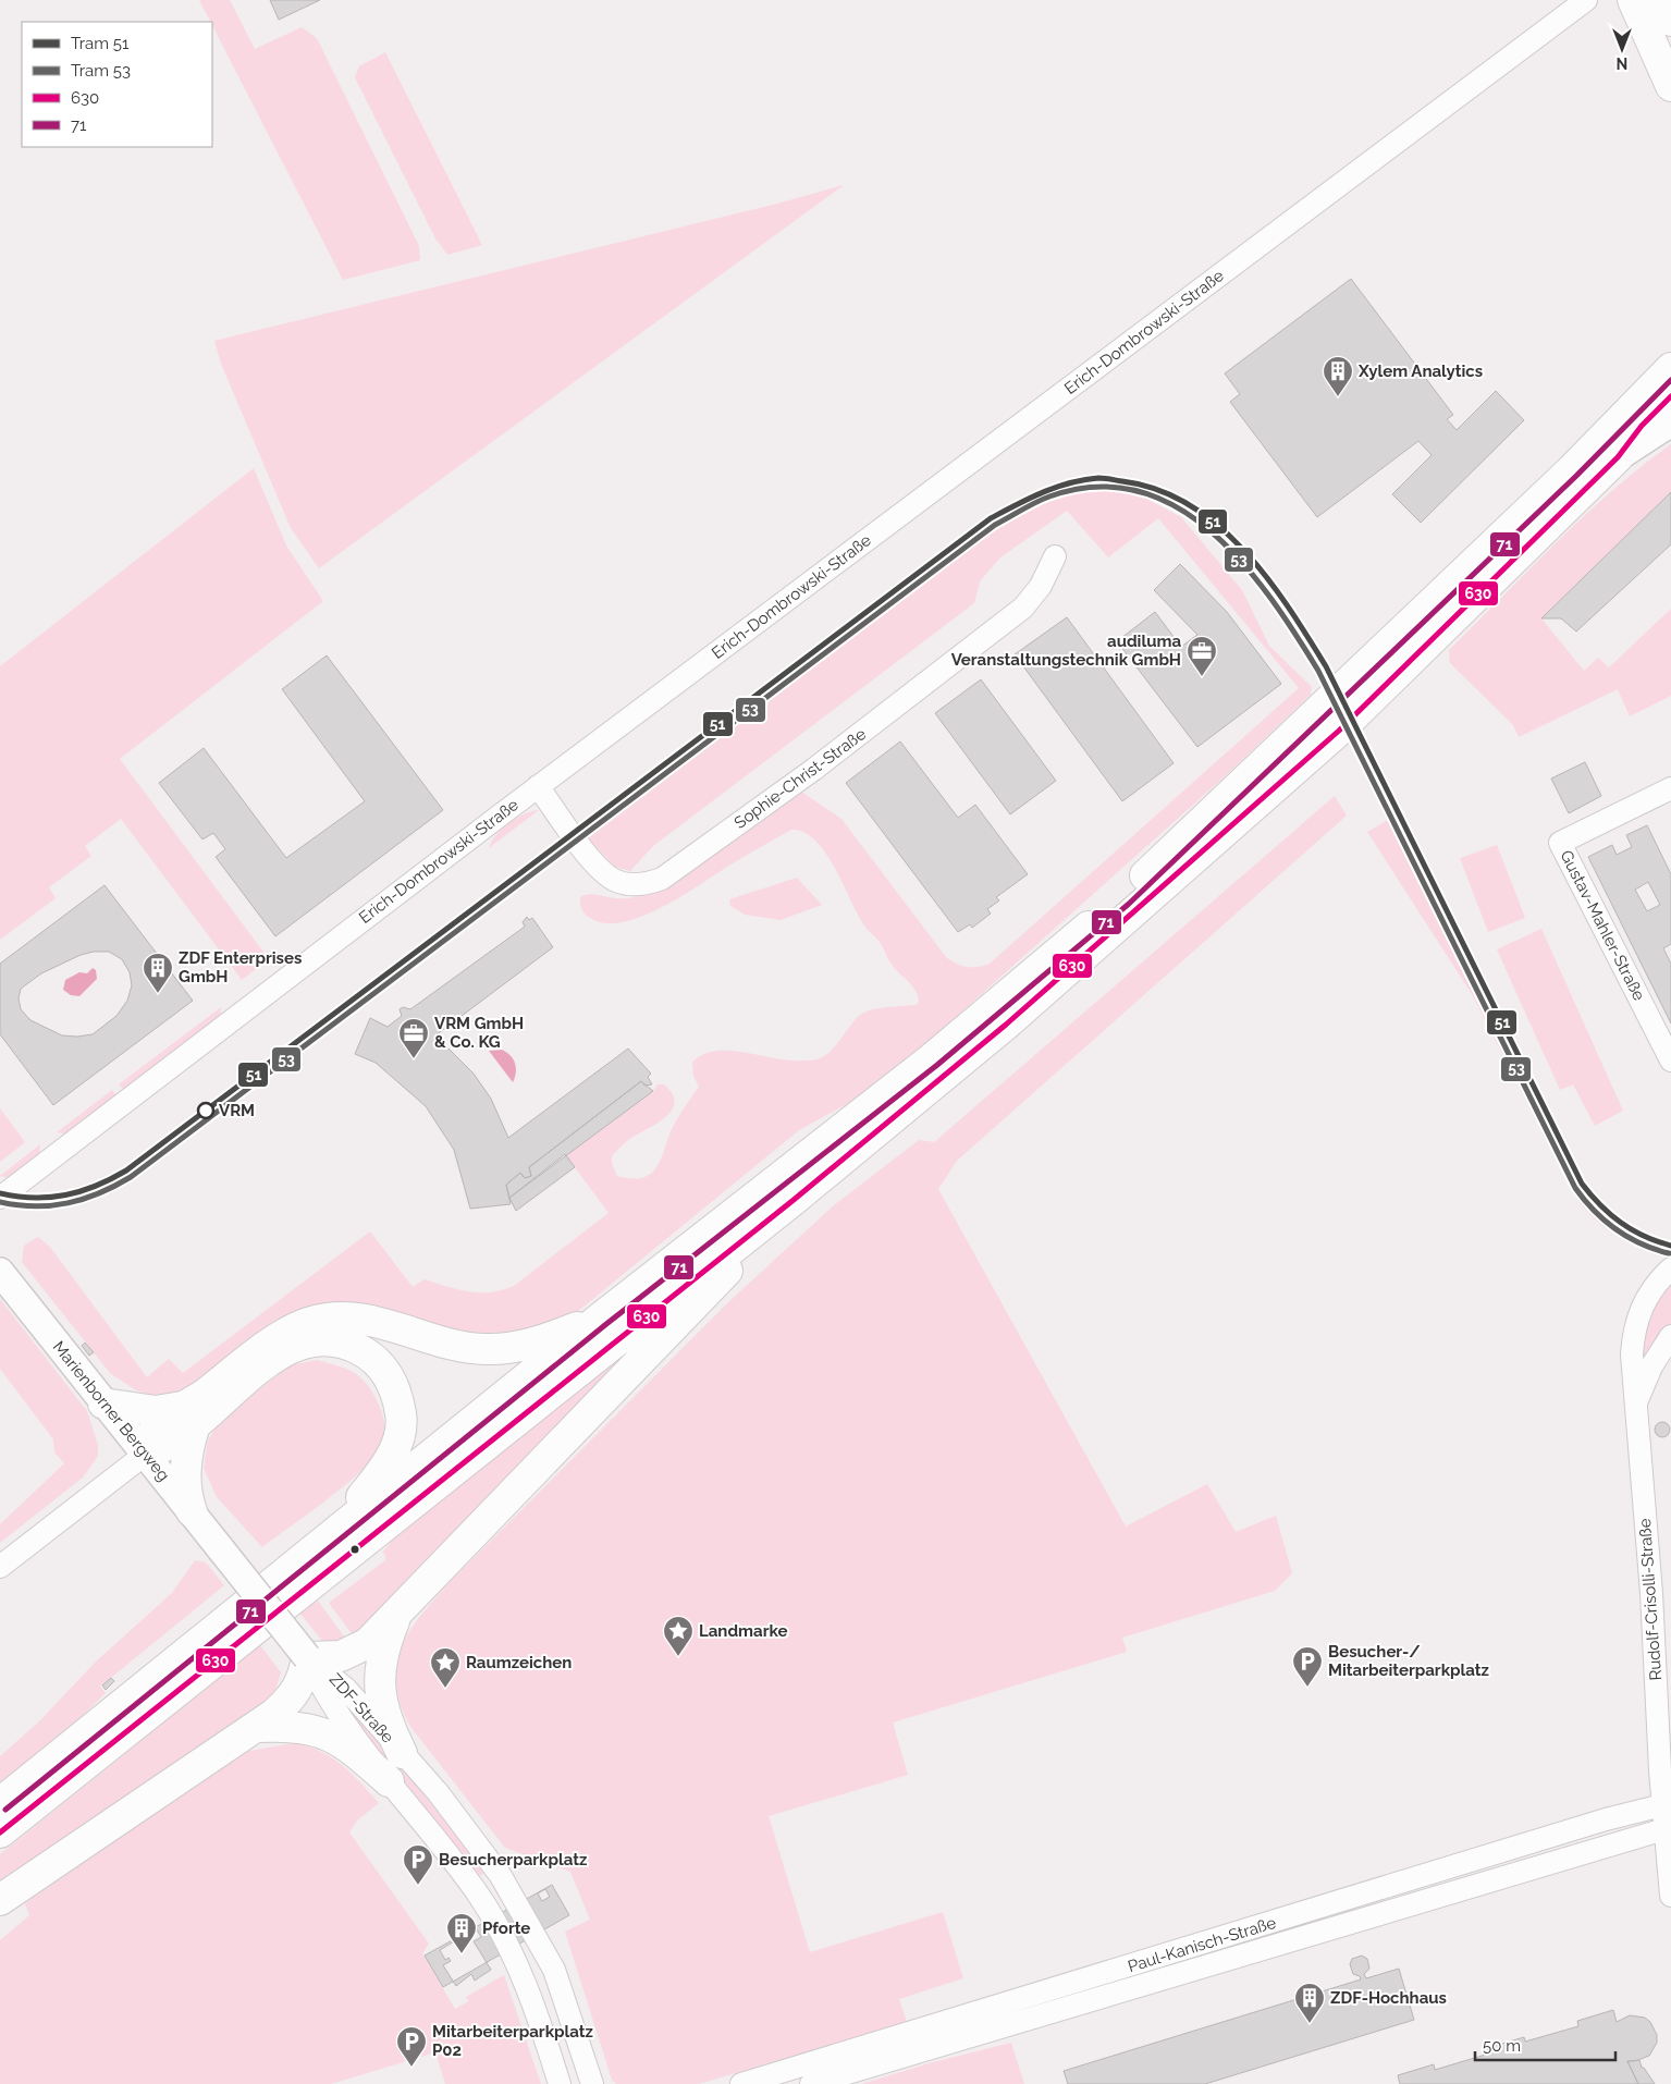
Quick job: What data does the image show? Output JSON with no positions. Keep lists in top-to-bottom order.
{
  "streets": {
    "street": [
      "Erich-Dombrowski-Straße",
      "Sophie-Christ-Straße",
      "Gustav-Mahler-Straße",
      "Marienborner Bergweg",
      "Rudolf-Crisolli-Straße",
      "ZDF-Straße",
      "Paul-Kanisch-Straße"
    ]
  },
  "crossings": [
    ["Erich-Dombrowski-Straße", "Sophie-Christ-Straße"],
    ["Marienborner Bergweg", "ZDF-Straße"],
    ["Rudolf-Crisolli-Straße", "Paul-Kanisch-Straße"]
  ],
  "places": {
    "building": [
      "Xylem Analytics",
      "ZDF Enterprises GmbH",
      "Pforte",
      "ZDF-Hochhaus"
    ],
    "office": ["audiluma Veranstaltungstechnik GmbH", "VRM GmbH & Co. KG"],
    "other": ["VRM"],
    "place": ["Landmarke", "Raumzeichen"],
    "parking": ["Besucher-/ Mitarbeiterparkplatz", "Besucherparkplatz", "Mitarbeiterparkplatz P02"]
  },
  "lines": [
    "transit line 71",
    "transit line 630",
    "tram line 51",
    "tram line 53"
  ],
  "legend": [
    "Tram 51",
    "Tram 53",
    "630",
    "71"
  ],
  "scale_bar": "50 m",
  "north": "bottom"
}
